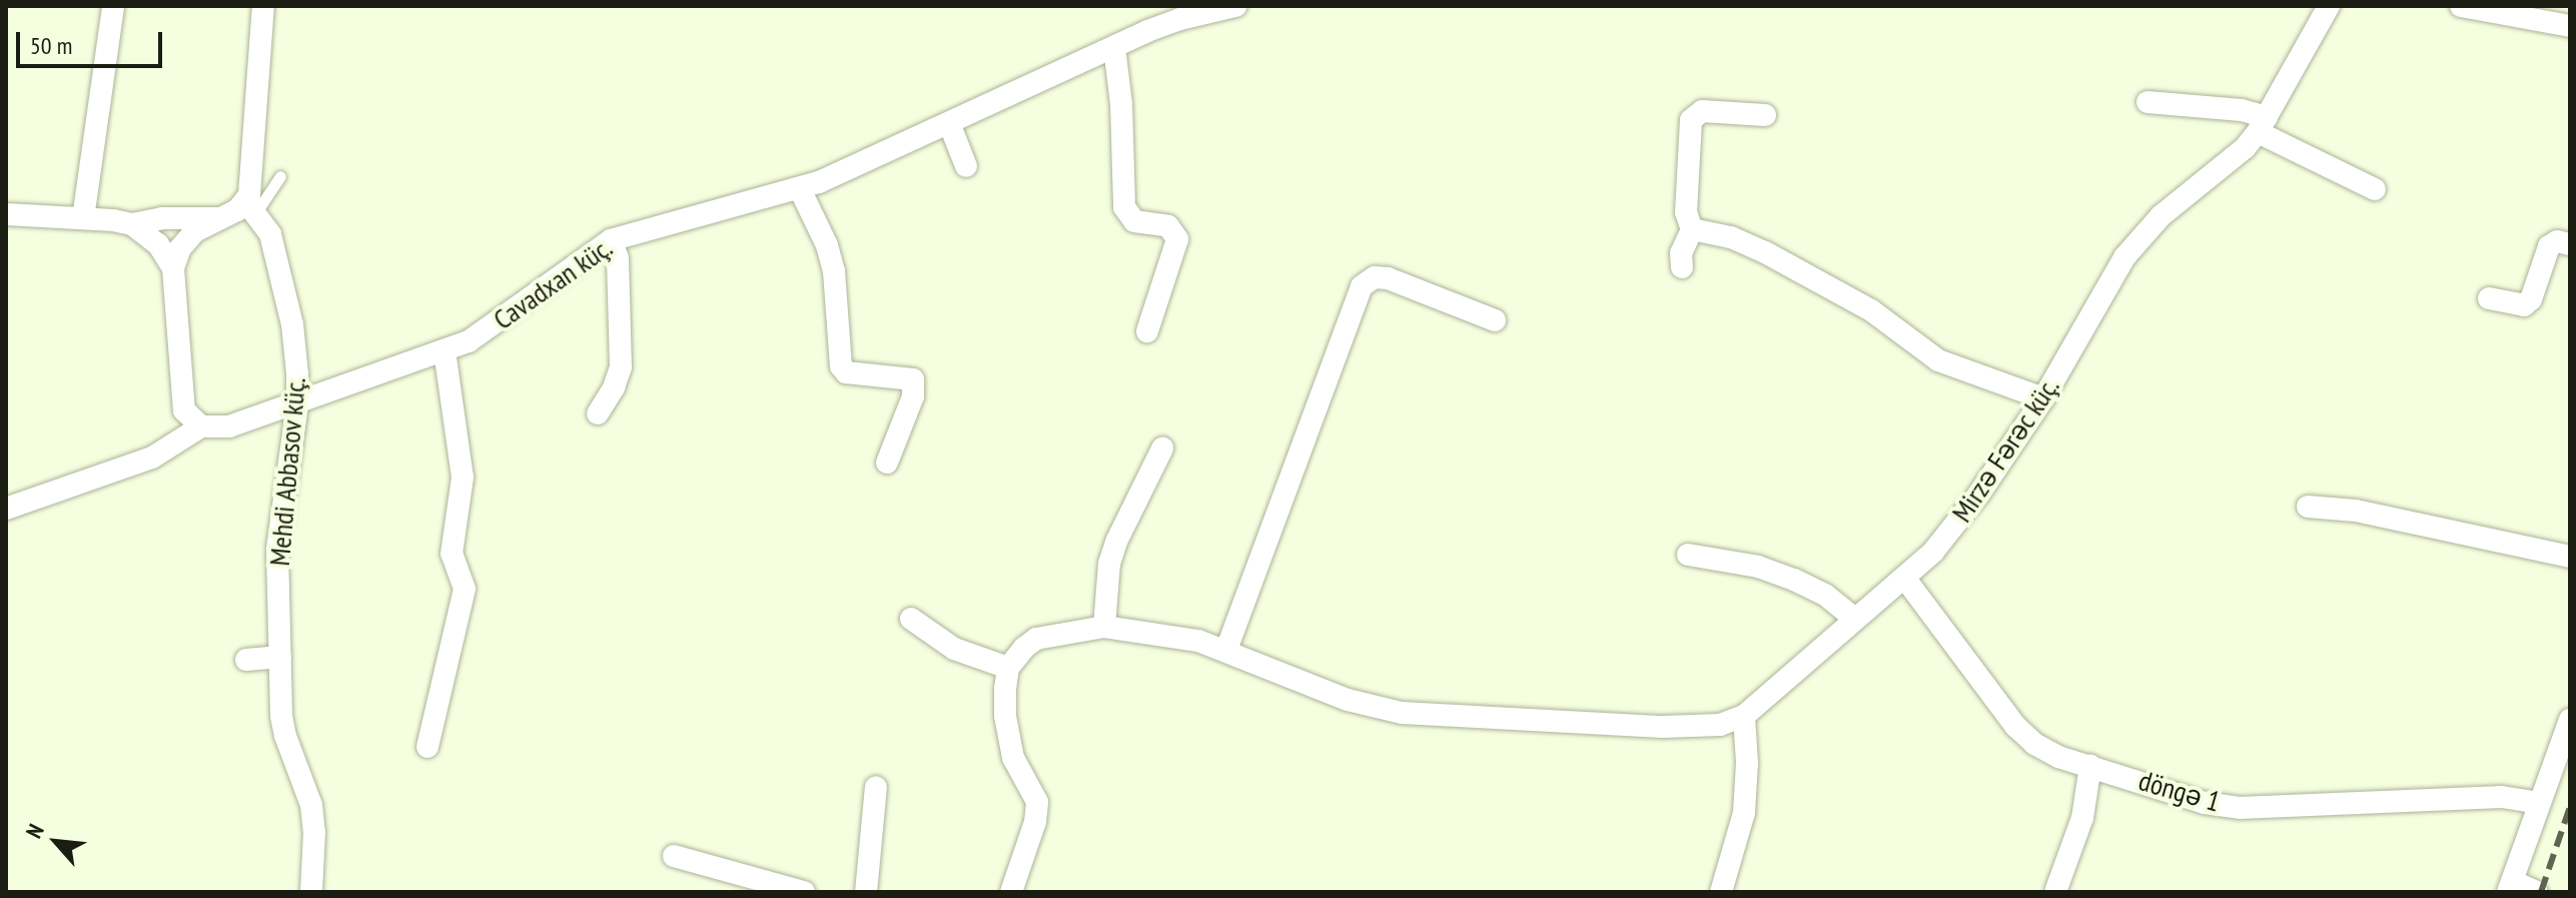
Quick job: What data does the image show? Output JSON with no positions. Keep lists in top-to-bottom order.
{
  "streets": {
    "street": [
      "Cavadxan küç.",
      "Mirzə Fərəc küç.",
      "Mehdi Abbasov küç.",
      "döngə 1"
    ]
  },
  "crossings": [
    ["Cavadxan küç.", "Mehdi Abbasov küç."],
    ["Mirzə Fərəc küç.", "döngə 1"]
  ],
  "scale_bar": "50 m",
  "north": "top left"
}
